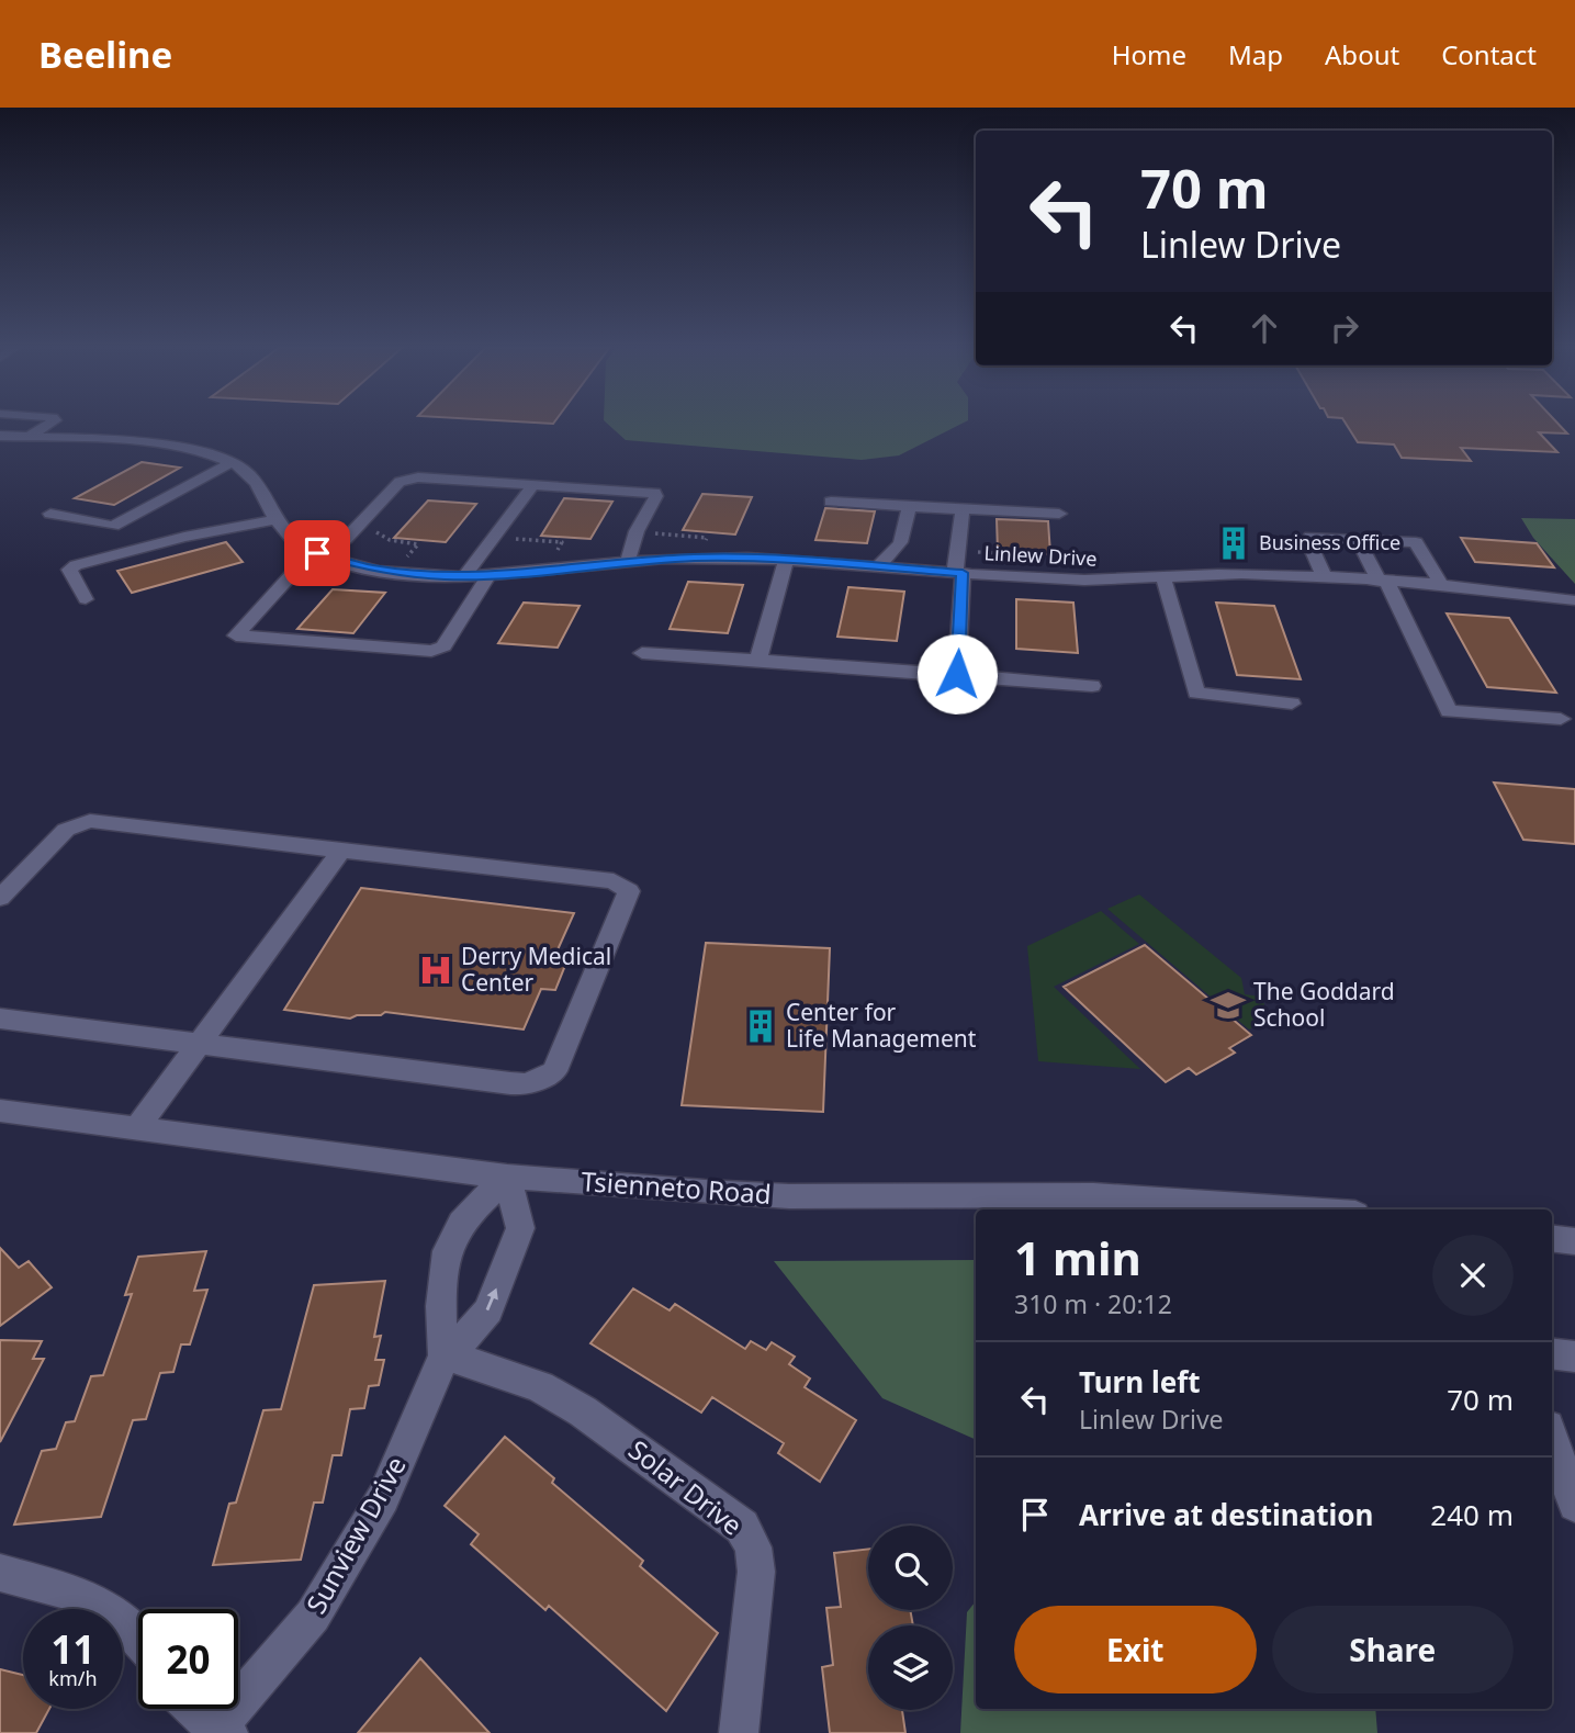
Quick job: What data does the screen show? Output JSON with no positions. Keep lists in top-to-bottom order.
{
  "streets": {
    "street": [
      "Linlew Drive",
      "Tsienneto Road",
      "Solar Drive",
      "Sunview Drive"
    ]
  },
  "crossings": [
    ["Tsienneto Road", "Sunview Drive"],
    ["Solar Drive", "Sunview Drive"]
  ],
  "places": {
    "building": ["Business Office", "Center for Life Management"],
    "hospital": ["Derry Medical Center"],
    "school or university": ["The Goddard School"]
  },
  "page": {
    "header": "Beeline",
    "nav": [
      "Home",
      "Map",
      "About",
      "Contact"
    ],
    "turn": ["70 m", "Linlew Drive"],
    "heading": ["1 min", "310 m · 20:12"],
    "list": [
      {
        "name": "Turn left",
        "note": "Linlew Drive",
        "value": "70 m"
      },
      {
        "name": "Arrive at destination",
        "value": "240 m"
      }
    ],
    "buttons": ["Exit", "Share"],
    "speed": "11 km/h",
    "limit": "20"
  }
}
